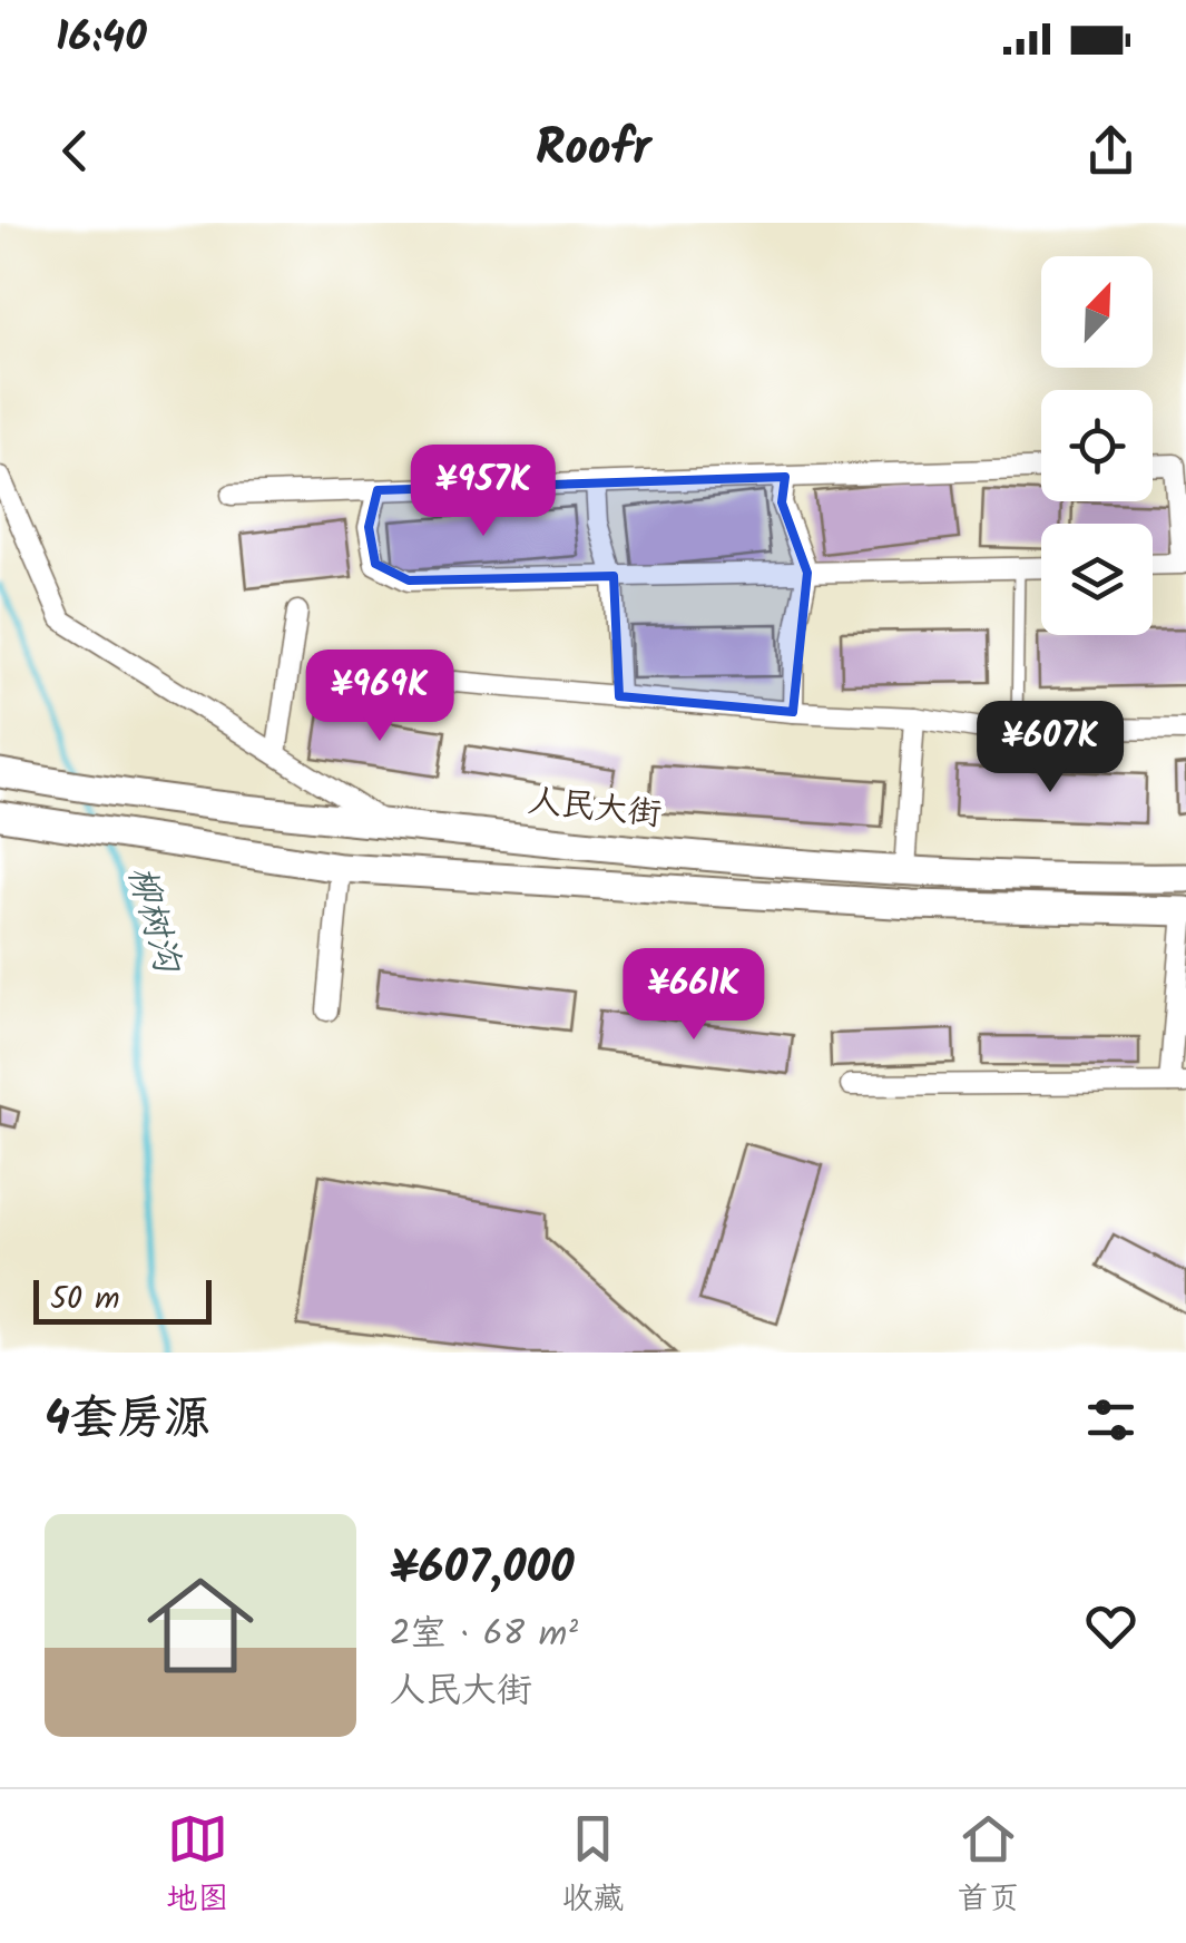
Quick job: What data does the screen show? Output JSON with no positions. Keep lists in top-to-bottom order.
{
  "streets": {
    "street": ["人民大街"]
  },
  "water": ["柳树沟"],
  "scale_bar": "50 m",
  "north": "top right",
  "page": {
    "status": "16:40",
    "header": "Roofr",
    "price": [
      "¥957K",
      "¥969K",
      "¥607K",
      "¥661K"
    ],
    "scale": "50 m",
    "heading": "4套房源",
    "list": [
      {
        "name": "¥607,000",
        "note": "2室 · 68 m² · 人民大街"
      }
    ],
    "tabs": ["地图", "收藏", "首页"]
  }
}
